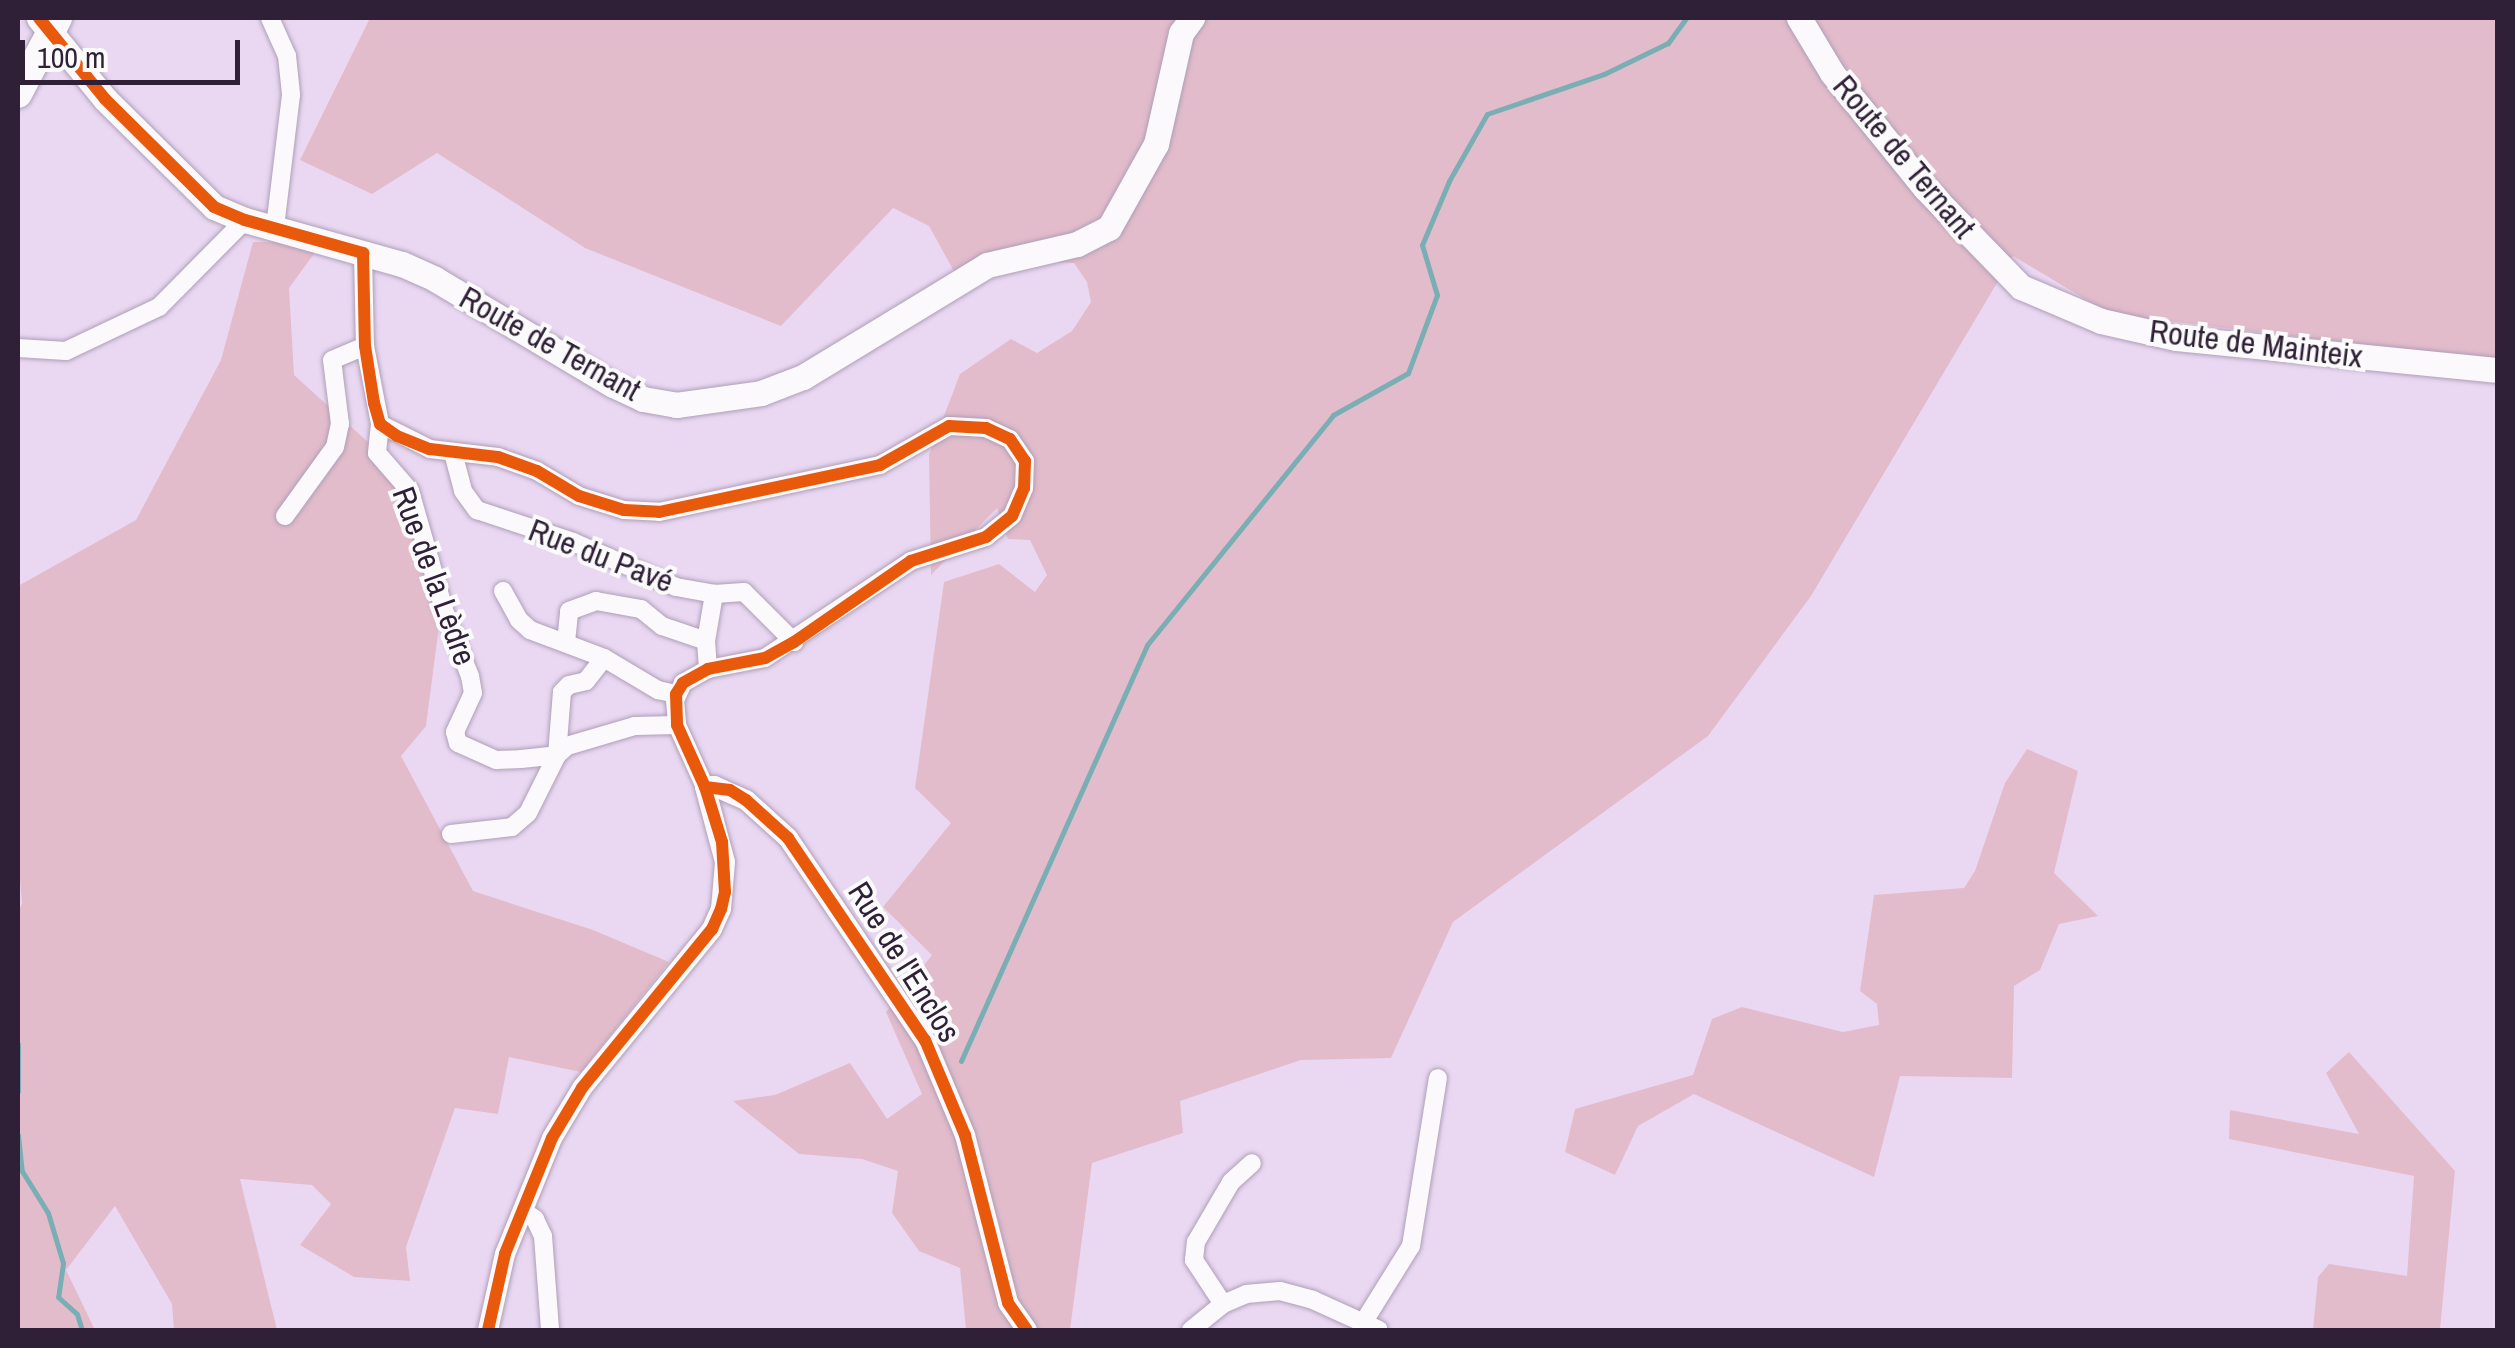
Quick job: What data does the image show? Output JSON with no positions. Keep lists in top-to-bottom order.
{
  "streets": {
    "main road": ["Route de Ternant", "Route de Mainteix"],
    "street": ["Rue du Pavé", "Rue de la Lèdre", "Rue de l'Enclos"]
  },
  "crossings": [
    ["Route de Ternant", "Route de Mainteix"]
  ],
  "scale_bar": "100 m"
}
